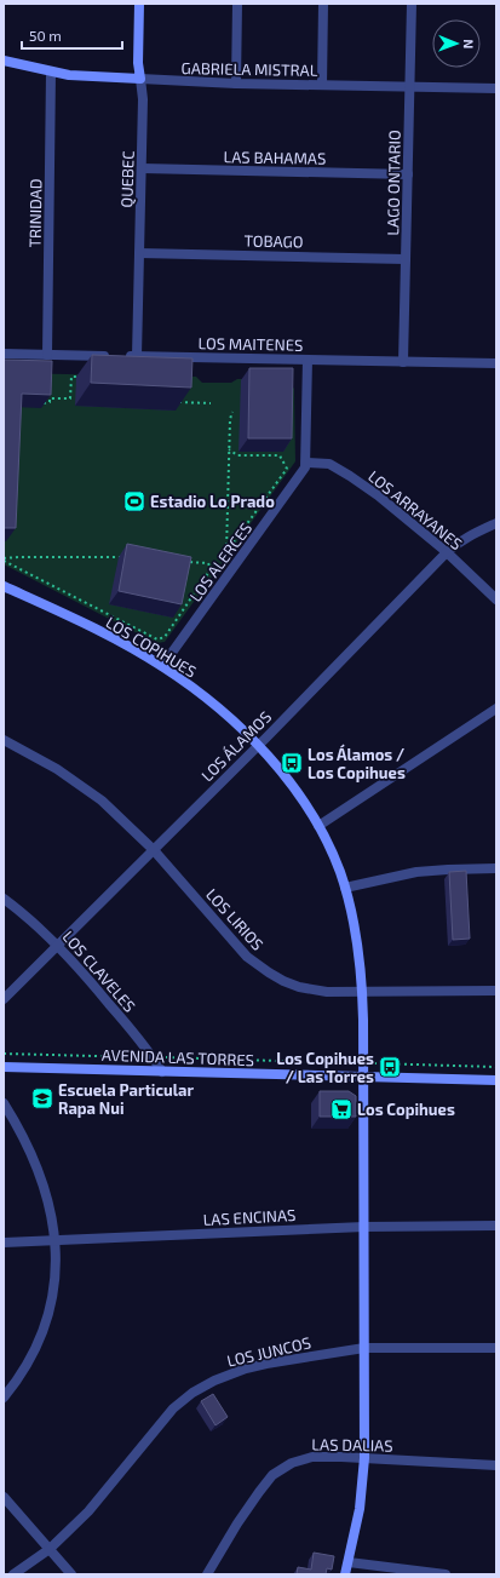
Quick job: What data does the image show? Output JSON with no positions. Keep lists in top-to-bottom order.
{
  "streets": {
    "street": [
      "GABRIELA MISTRAL",
      "LAS BAHAMAS",
      "QUEBEC",
      "LAGO ONTARIO",
      "TRINIDAD",
      "TOBAGO",
      "LOS MAITENES",
      "LOS ARRAYANES",
      "LOS ALERCES",
      "LOS COPIHUES",
      "LOS ÁLAMOS",
      "LOS LIRIOS",
      "LOS CLAVELES",
      "AVENIDA LAS TORRES",
      "LAS ENCINAS",
      "LOS JUNCOS",
      "LAS DALIAS"
    ]
  },
  "crossings": [
    ["GABRIELA MISTRAL", "QUEBEC"],
    ["GABRIELA MISTRAL", "LAGO ONTARIO"],
    ["GABRIELA MISTRAL", "TRINIDAD"],
    ["LAS BAHAMAS", "QUEBEC"],
    ["LAS BAHAMAS", "LAGO ONTARIO"],
    ["QUEBEC", "TOBAGO"],
    ["QUEBEC", "LOS MAITENES"],
    ["LAGO ONTARIO", "TOBAGO"],
    ["LAGO ONTARIO", "LOS MAITENES"],
    ["TRINIDAD", "LOS MAITENES"],
    ["LOS ARRAYANES", "LOS ALERCES"],
    ["LOS ARRAYANES", "LOS ÁLAMOS"],
    ["LOS ALERCES", "LOS COPIHUES"],
    ["LOS COPIHUES", "LOS ÁLAMOS"],
    ["LOS COPIHUES", "LOS LIRIOS"],
    ["LOS COPIHUES", "AVENIDA LAS TORRES"],
    ["LOS COPIHUES", "LAS ENCINAS"],
    ["LOS COPIHUES", "LOS JUNCOS"],
    ["LOS COPIHUES", "LAS DALIAS"],
    ["LOS ÁLAMOS", "LOS LIRIOS"],
    ["LOS ÁLAMOS", "LOS CLAVELES"],
    ["LOS CLAVELES", "AVENIDA LAS TORRES"]
  ],
  "places": {
    "sports": ["Estadio Lo Prado"],
    "bus stop": ["Los Álamos / Los Copihues", "Los Copihues / Las Torres"],
    "school or university": ["Escuela Particular Rapa Nui"],
    "supermarket": ["Los Copihues"]
  },
  "scale_bar": "50 m",
  "north": "right"
}
